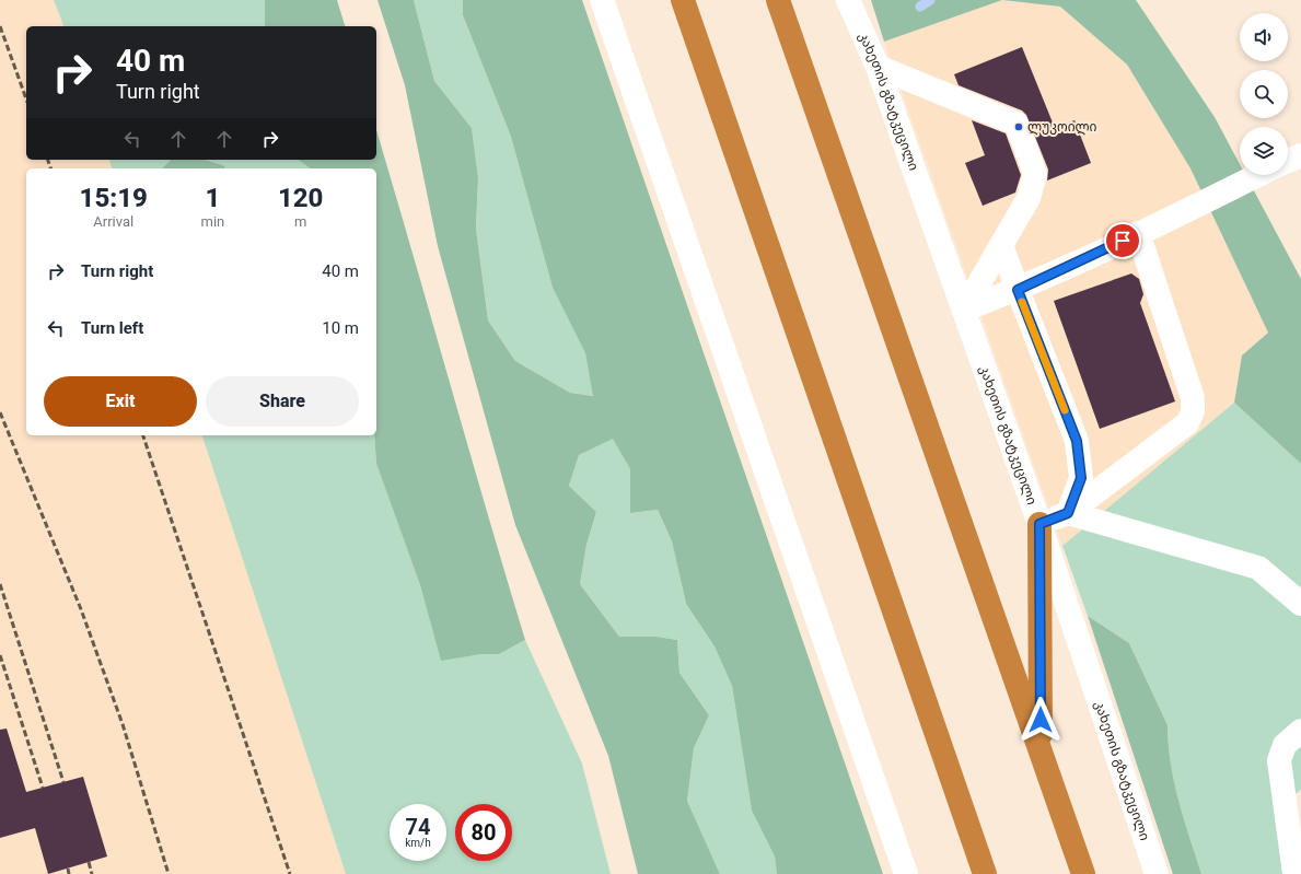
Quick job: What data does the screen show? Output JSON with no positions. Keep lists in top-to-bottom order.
{
  "streets": {
    "street": ["კახეთის გზატკეცილი"]
  },
  "places": ["ლუკოილი"],
  "page": {
    "turn": ["40 m", "Turn right"],
    "eta": [
      "15:19",
      "Arrival",
      "1",
      "min",
      "120",
      "m"
    ],
    "list": [
      {
        "name": "Turn right",
        "value": "40 m"
      },
      {
        "name": "Turn left",
        "value": "10 m"
      }
    ],
    "buttons": ["Exit", "Share"],
    "speed": "74 km/h",
    "limit": "80"
  }
}
